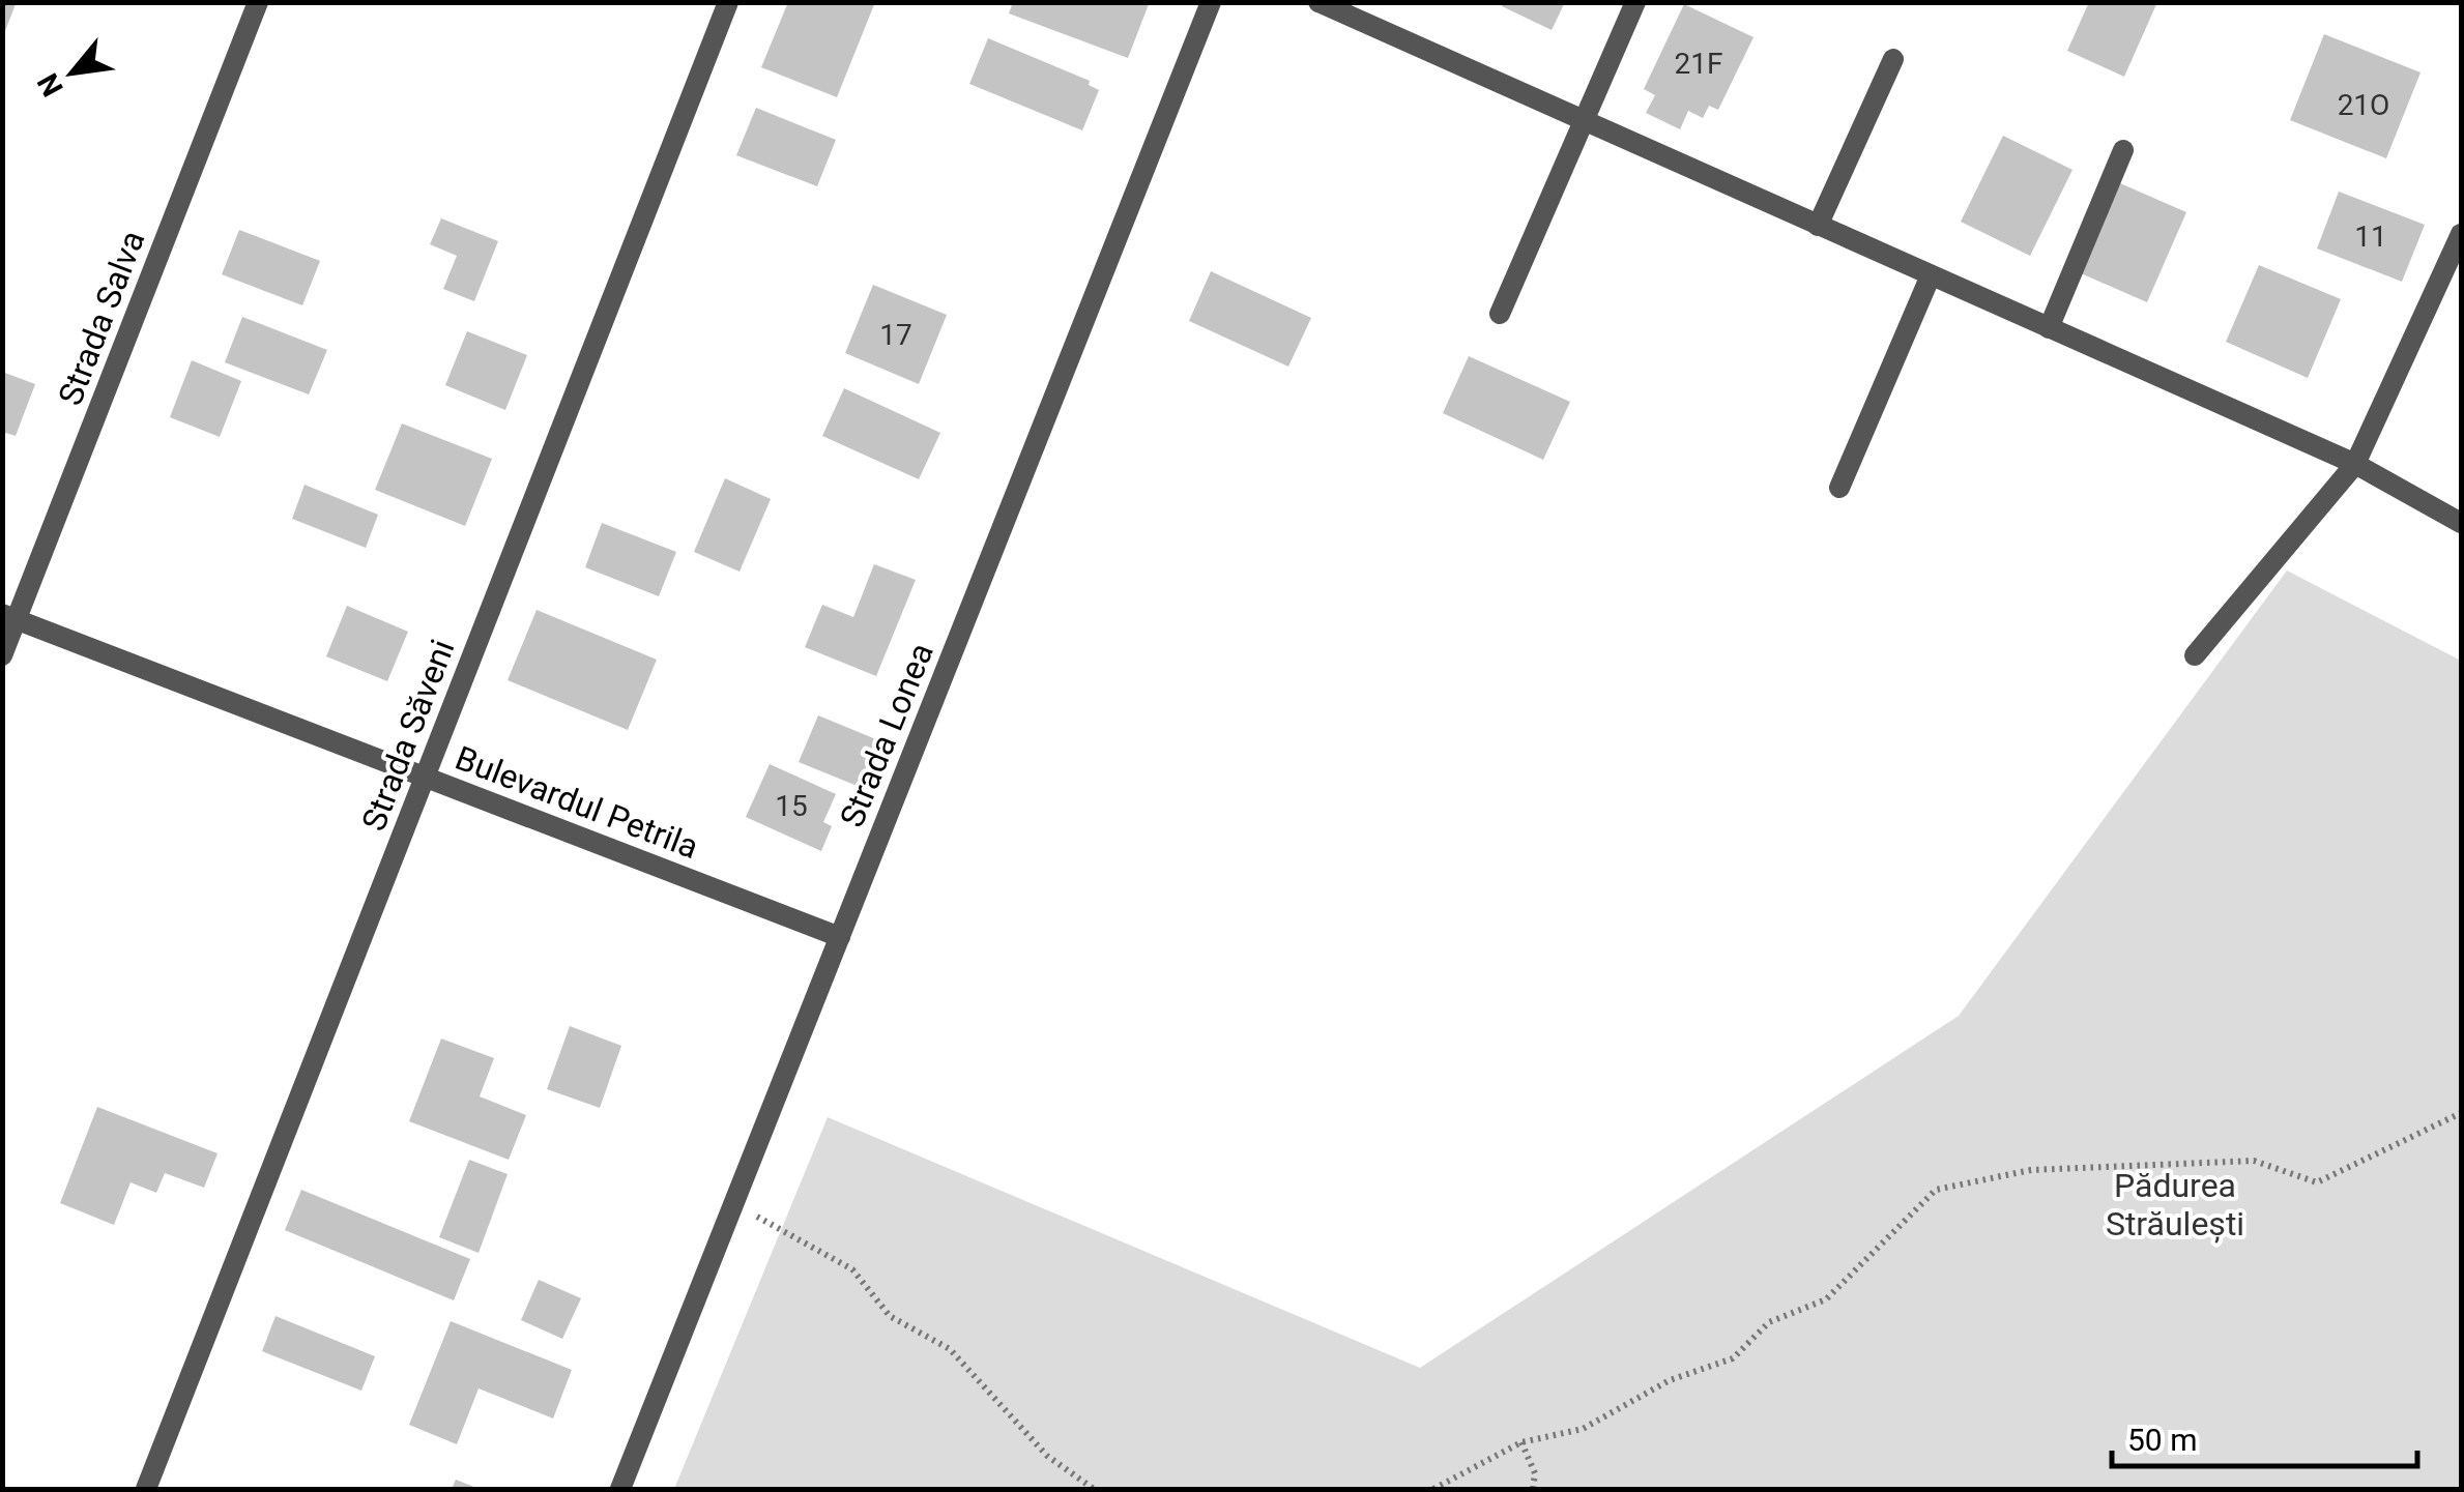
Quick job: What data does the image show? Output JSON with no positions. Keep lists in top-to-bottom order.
{
  "streets": {
    "street": [
      "Strada Salva",
      "Strada Săveni",
      "Strada Lonea",
      "Bulevardul Petrila"
    ]
  },
  "crossings": [
    ["Strada Salva", "Bulevardul Petrila"],
    ["Strada Săveni", "Bulevardul Petrila"],
    ["Strada Lonea", "Bulevardul Petrila"]
  ],
  "parks": ["Pădurea Străulești"],
  "house_numbers": [
    "21F",
    "21O",
    "11",
    "17",
    "15"
  ],
  "scale_bar": "50 m",
  "north": "bottom left"
}
